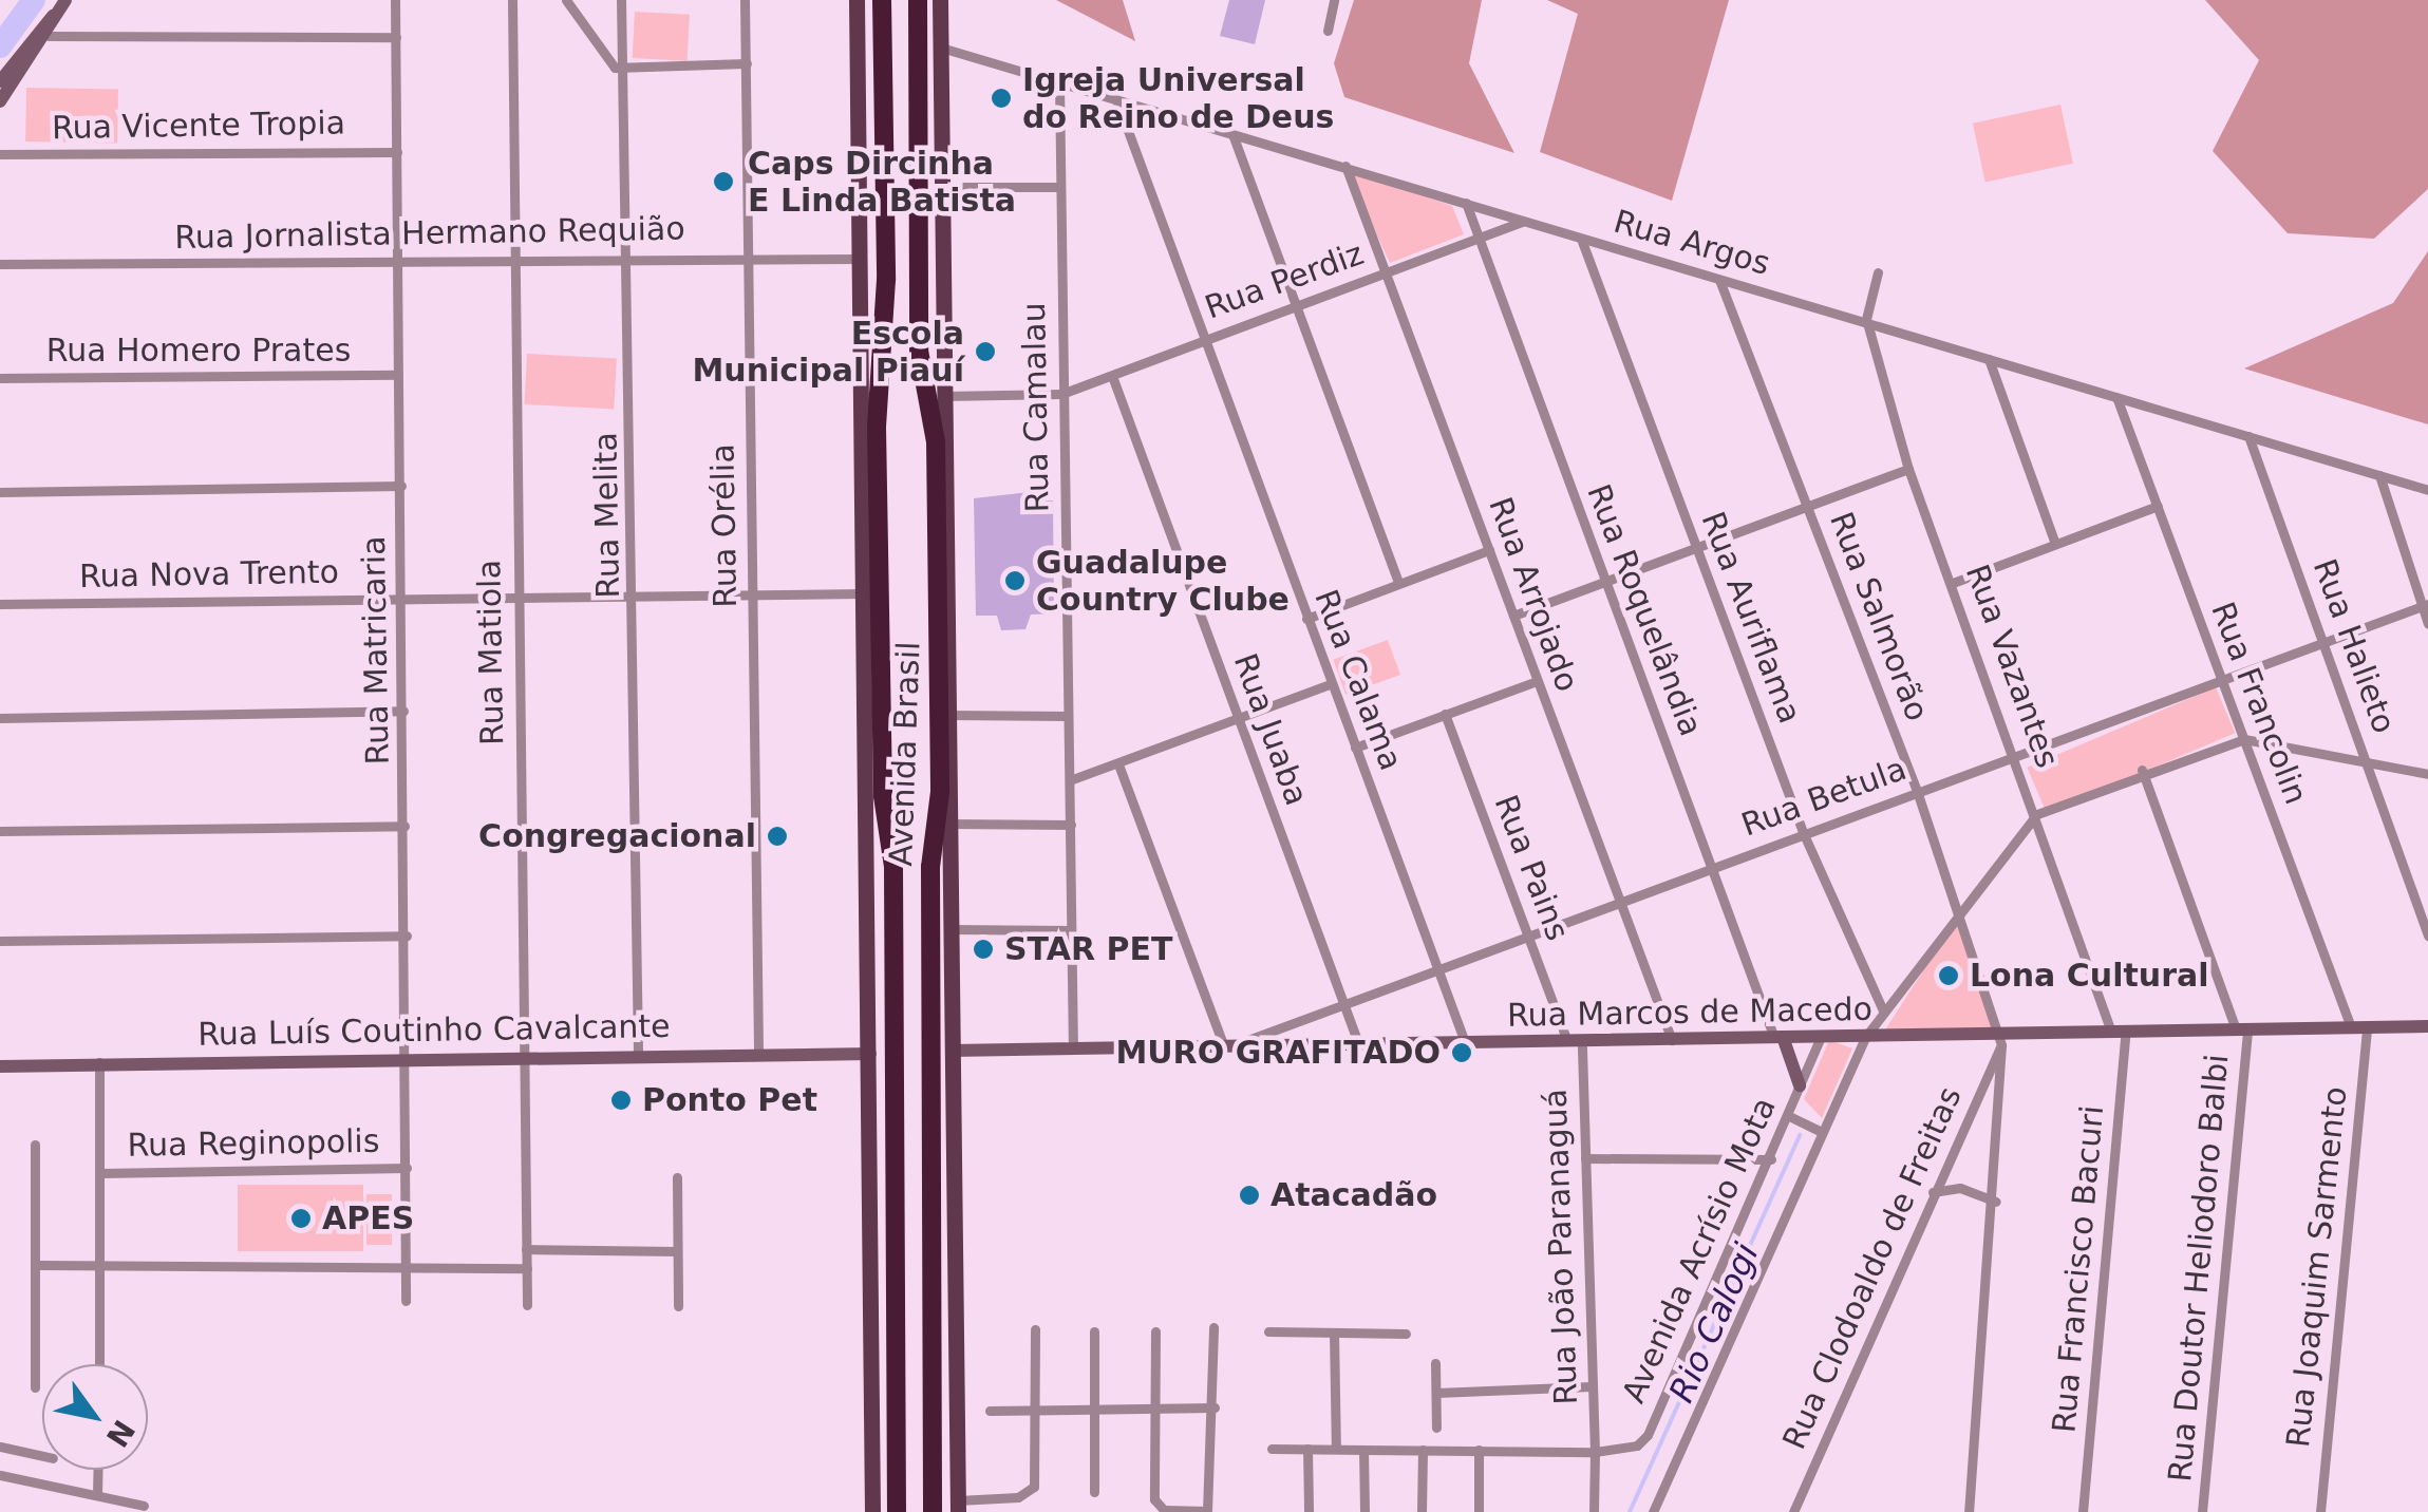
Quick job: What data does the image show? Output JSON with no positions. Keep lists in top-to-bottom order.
{
  "streets": {
    "highway": ["Avenida Brasil"],
    "main road": ["Rua Marcos de Macedo", "Rua Luís Coutinho Cavalcante"],
    "street": [
      "Rua Vicente Tropia",
      "Rua Jornalista Hermano Requião",
      "Rua Argos",
      "Rua Perdiz",
      "Rua Homero Prates",
      "Rua Camalau",
      "Rua Melita",
      "Rua Orélia",
      "Rua Nova Trento",
      "Rua Arrojado",
      "Rua Roquelândia",
      "Rua Salmorão",
      "Rua Auriflama",
      "Rua Halieto",
      "Rua Matricaria",
      "Rua Matiola",
      "Rua Vazantes",
      "Rua Calama",
      "Rua Francolin",
      "Rua Juaba",
      "Rua Betula",
      "Rua Pains",
      "Rua Reginopolis",
      "Rua João Paranaguá",
      "Avenida Acrísio Mota",
      "Rua Joaquim Sarmento",
      "Rua Clodoaldo de Freitas",
      "Rua Doutor Heliodoro Balbi",
      "Rua Francisco Bacuri"
    ]
  },
  "crossings": [
    ["Rua Vicente Tropia", "Rua Matricaria"],
    ["Rua Jornalista Hermano Requião", "Rua Melita"],
    ["Rua Jornalista Hermano Requião", "Rua Orélia"],
    ["Rua Jornalista Hermano Requião", "Rua Matricaria"],
    ["Rua Jornalista Hermano Requião", "Rua Matiola"],
    ["Rua Jornalista Hermano Requião", "Avenida Brasil"],
    ["Rua Argos", "Rua Perdiz"],
    ["Rua Argos", "Rua Camalau"],
    ["Rua Argos", "Rua Arrojado"],
    ["Rua Argos", "Rua Roquelândia"],
    ["Rua Argos", "Rua Salmorão"],
    ["Rua Argos", "Rua Auriflama"],
    ["Rua Argos", "Rua Halieto"],
    ["Rua Argos", "Rua Vazantes"],
    ["Rua Argos", "Rua Calama"],
    ["Rua Argos", "Rua Francolin"],
    ["Rua Argos", "Avenida Brasil"],
    ["Rua Perdiz", "Rua Camalau"],
    ["Rua Perdiz", "Rua Arrojado"],
    ["Rua Perdiz", "Rua Roquelândia"],
    ["Rua Perdiz", "Rua Calama"],
    ["Rua Perdiz", "Rua Juaba"],
    ["Rua Perdiz", "Avenida Brasil"],
    ["Rua Homero Prates", "Rua Matricaria"],
    ["Rua Camalau", "Rua Marcos de Macedo"],
    ["Rua Melita", "Rua Nova Trento"],
    ["Rua Melita", "Rua Luís Coutinho Cavalcante"],
    ["Rua Orélia", "Rua Nova Trento"],
    ["Rua Orélia", "Rua Luís Coutinho Cavalcante"],
    ["Rua Nova Trento", "Rua Matricaria"],
    ["Rua Nova Trento", "Rua Matiola"],
    ["Rua Nova Trento", "Avenida Brasil"],
    ["Rua Arrojado", "Rua Betula"],
    ["Rua Arrojado", "Rua Marcos de Macedo"],
    ["Rua Roquelândia", "Rua Betula"],
    ["Rua Roquelândia", "Rua Marcos de Macedo"],
    ["Rua Salmorão", "Rua Betula"],
    ["Rua Salmorão", "Rua Marcos de Macedo"],
    ["Rua Salmorão", "Avenida Acrísio Mota"],
    ["Rua Salmorão", "Rua Clodoaldo de Freitas"],
    ["Rua Auriflama", "Rua Betula"],
    ["Rua Auriflama", "Avenida Acrísio Mota"],
    ["Rua Halieto", "Rua Betula"],
    ["Rua Matricaria", "Rua Luís Coutinho Cavalcante"],
    ["Rua Matricaria", "Rua Reginopolis"],
    ["Rua Matiola", "Rua Luís Coutinho Cavalcante"],
    ["Rua Vazantes", "Rua Betula"],
    ["Rua Vazantes", "Rua Marcos de Macedo"],
    ["Rua Vazantes", "Avenida Acrísio Mota"],
    ["Rua Vazantes", "Rua Francisco Bacuri"],
    ["Rua Calama", "Rua Betula"],
    ["Rua Calama", "Rua Marcos de Macedo"],
    ["Rua Francolin", "Rua Betula"],
    ["Rua Francolin", "Rua Marcos de Macedo"],
    ["Rua Francolin", "Rua Joaquim Sarmento"],
    ["Rua Juaba", "Rua Betula"],
    ["Rua Juaba", "Rua Marcos de Macedo"],
    ["Avenida Brasil", "Rua Marcos de Macedo"],
    ["Avenida Brasil", "Rua Luís Coutinho Cavalcante"],
    ["Rua Betula", "Rua Pains"],
    ["Rua Betula", "Rua Marcos de Macedo"],
    ["Rua Pains", "Rua Marcos de Macedo"],
    ["Rua Pains", "Rua João Paranaguá"],
    ["Rua Marcos de Macedo", "Rua João Paranaguá"],
    ["Rua Marcos de Macedo", "Avenida Acrísio Mota"],
    ["Rua Marcos de Macedo", "Rua Joaquim Sarmento"],
    ["Rua Marcos de Macedo", "Rua Clodoaldo de Freitas"],
    ["Rua Marcos de Macedo", "Rua Doutor Heliodoro Balbi"],
    ["Rua Marcos de Macedo", "Rua Francisco Bacuri"],
    ["Rua João Paranaguá", "Avenida Acrísio Mota"]
  ],
  "water": ["Rio Calogi"],
  "places": [
    "Igreja Universal do Reino de Deus",
    "Caps Dircinha E Linda Batista",
    "Escola Municipal Piauí",
    "Guadalupe Country Clube",
    "Congregacional",
    "STAR PET",
    "Lona Cultural",
    "MURO GRAFITADO",
    "Ponto Pet",
    "Atacadão",
    "APES"
  ],
  "north": "bottom right"
}
